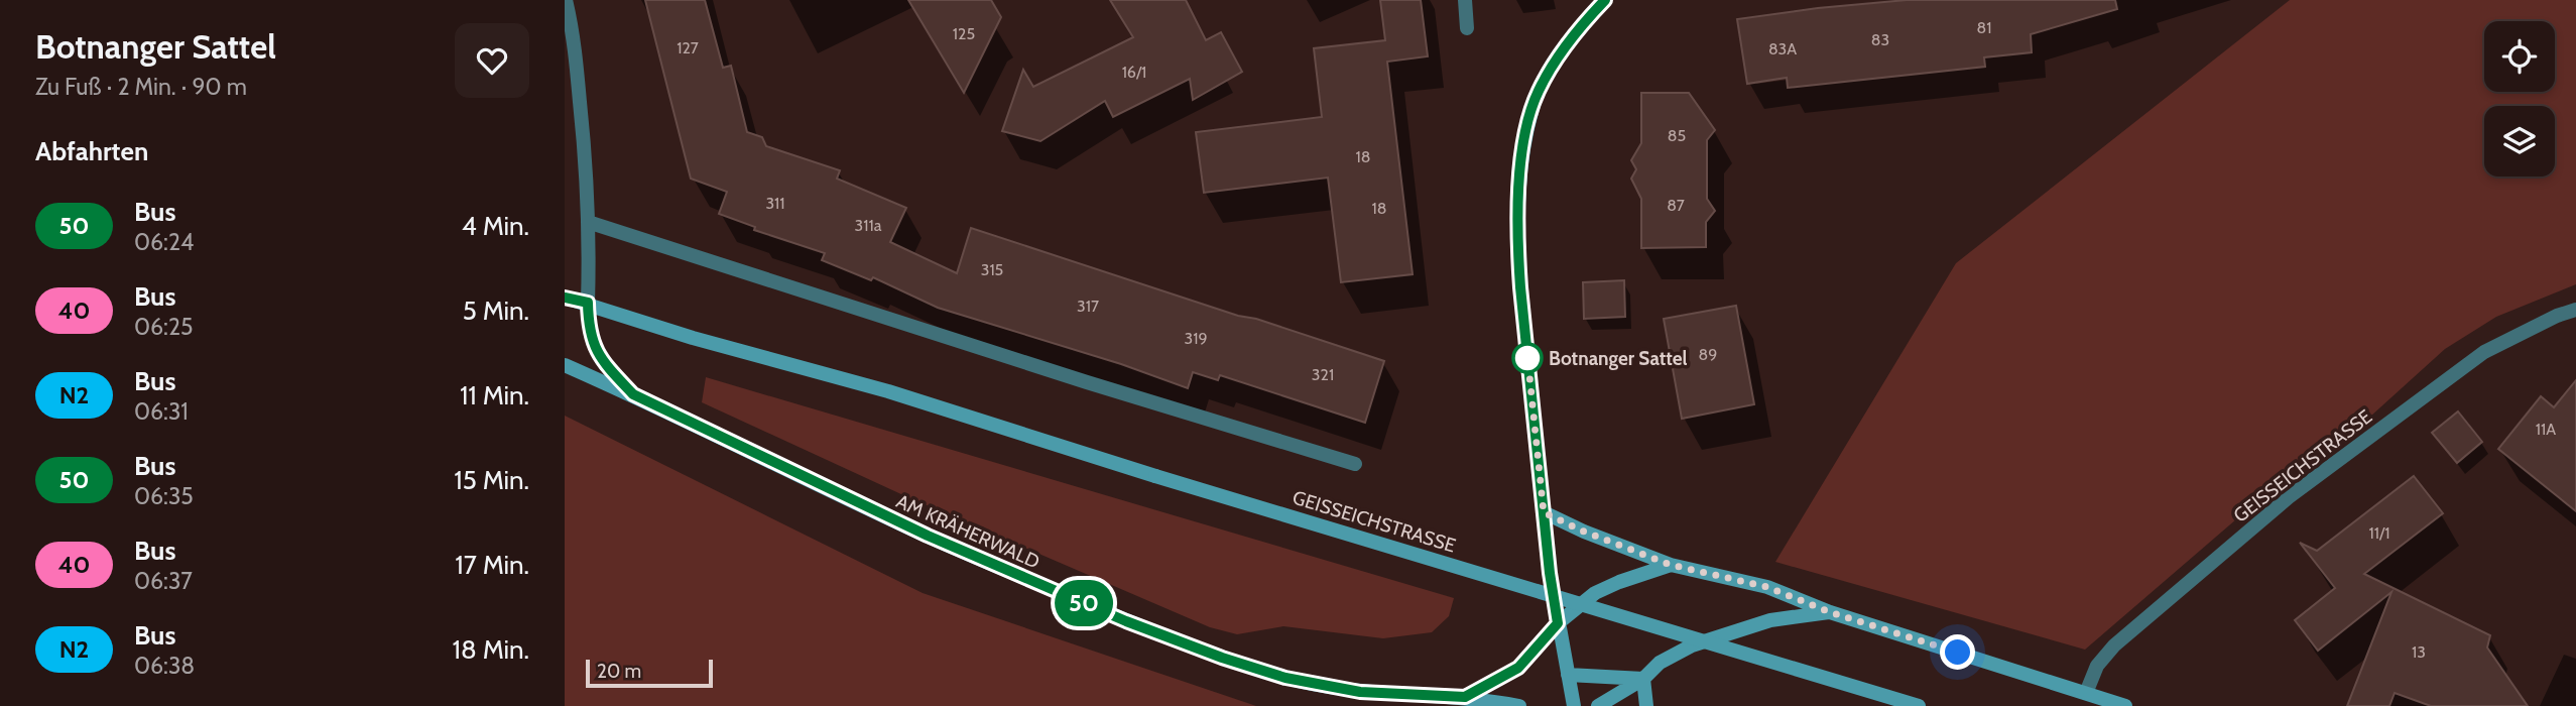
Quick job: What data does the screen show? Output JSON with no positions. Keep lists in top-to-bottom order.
{
  "streets": {
    "main road": ["GEISSEICHSTRASSE", "AM KRÄHERWALD"]
  },
  "places": ["Botnanger Sattel"],
  "lines": ["bus line 50"],
  "house_numbers": [
    "81",
    "125",
    "83",
    "127",
    "83A",
    "16/1",
    "85",
    "18",
    "311",
    "87",
    "18",
    "311a",
    "315",
    "317",
    "319",
    "89",
    "321",
    "11A",
    "11/1",
    "13"
  ],
  "scale_bar": "20 m",
  "page": {
    "heading": [
      ["Botnanger Sattel", "Zu Fuß · 2 Min. · 90 m"],
      "Abfahrten"
    ],
    "on_map": "50",
    "list": [
      {
        "mark": "50",
        "name": "Bus",
        "note": "06:24",
        "value": "4 Min."
      },
      {
        "mark": "40",
        "name": "Bus",
        "note": "06:25",
        "value": "5 Min."
      },
      {
        "mark": "N2",
        "name": "Bus",
        "note": "06:31",
        "value": "11 Min."
      },
      {
        "mark": "50",
        "name": "Bus",
        "note": "06:35",
        "value": "15 Min."
      },
      {
        "mark": "40",
        "name": "Bus",
        "note": "06:37",
        "value": "17 Min."
      },
      {
        "mark": "N2",
        "name": "Bus",
        "note": "06:38",
        "value": "18 Min."
      }
    ],
    "scale": "20 m"
  }
}
